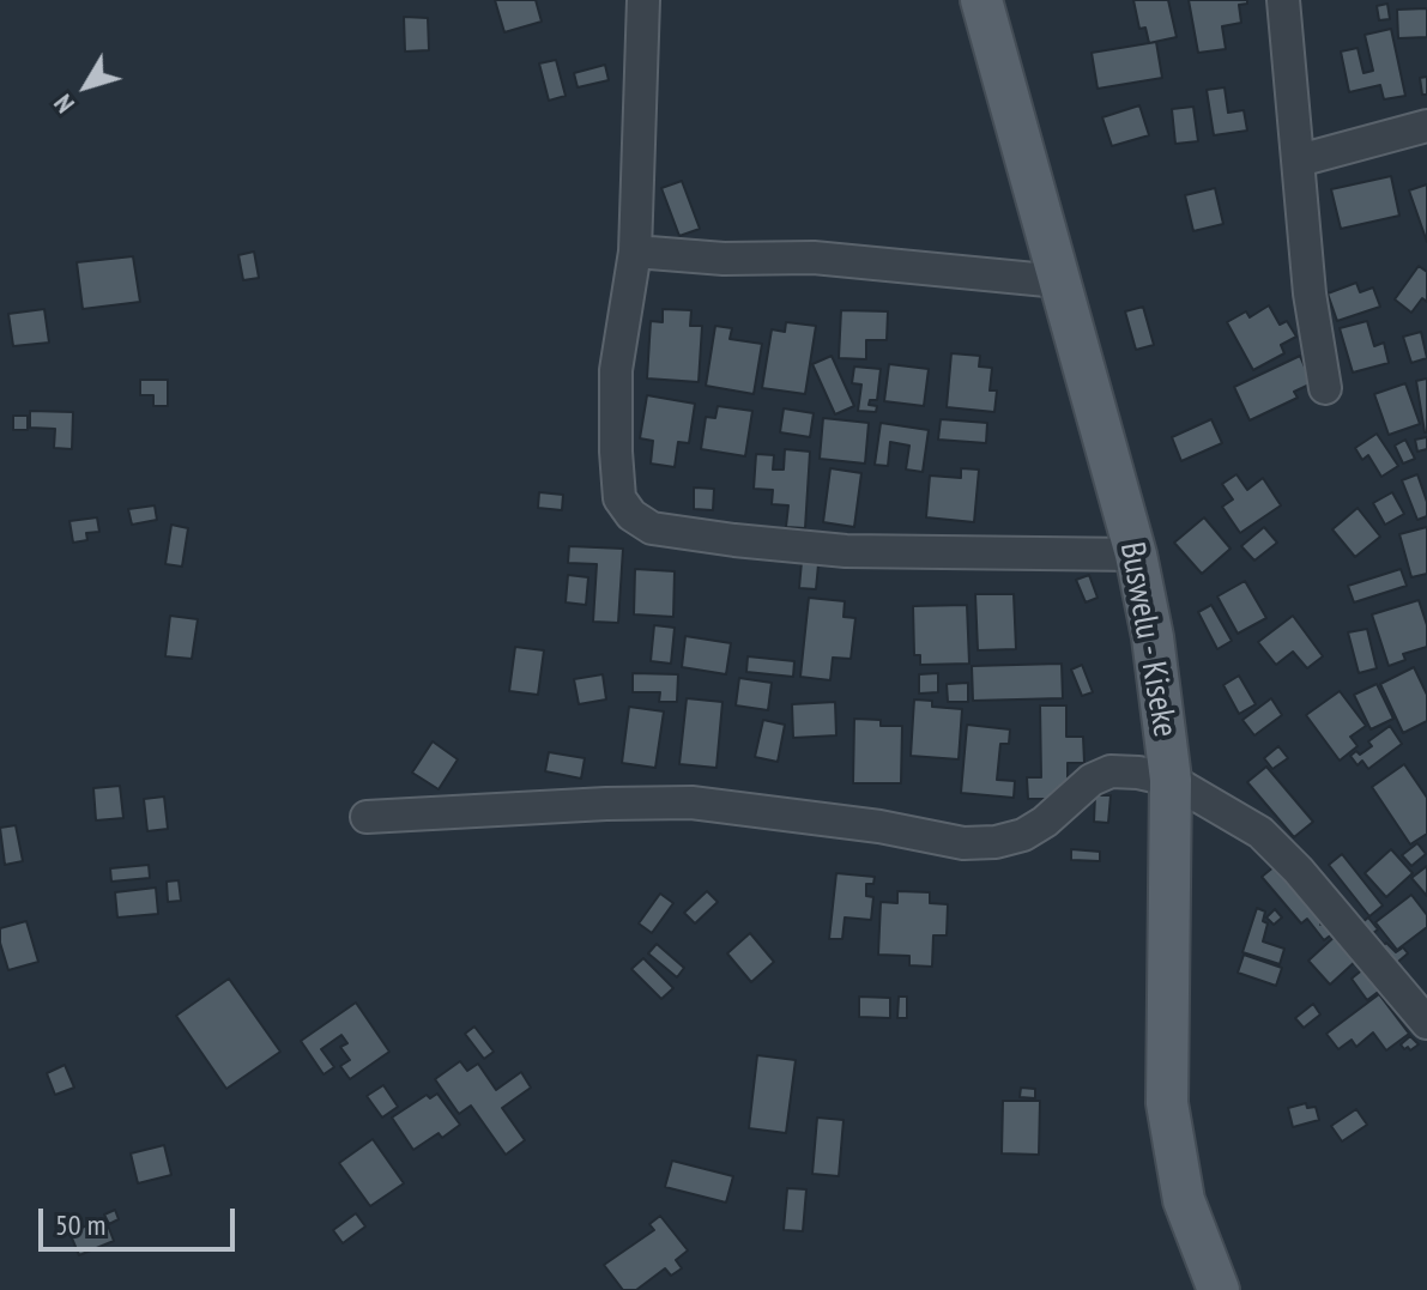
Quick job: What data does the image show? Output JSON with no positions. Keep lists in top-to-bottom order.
{
  "streets": {
    "main road": ["Buswelu - Kiseke"]
  },
  "scale_bar": "50 m",
  "north": "bottom left"
}
